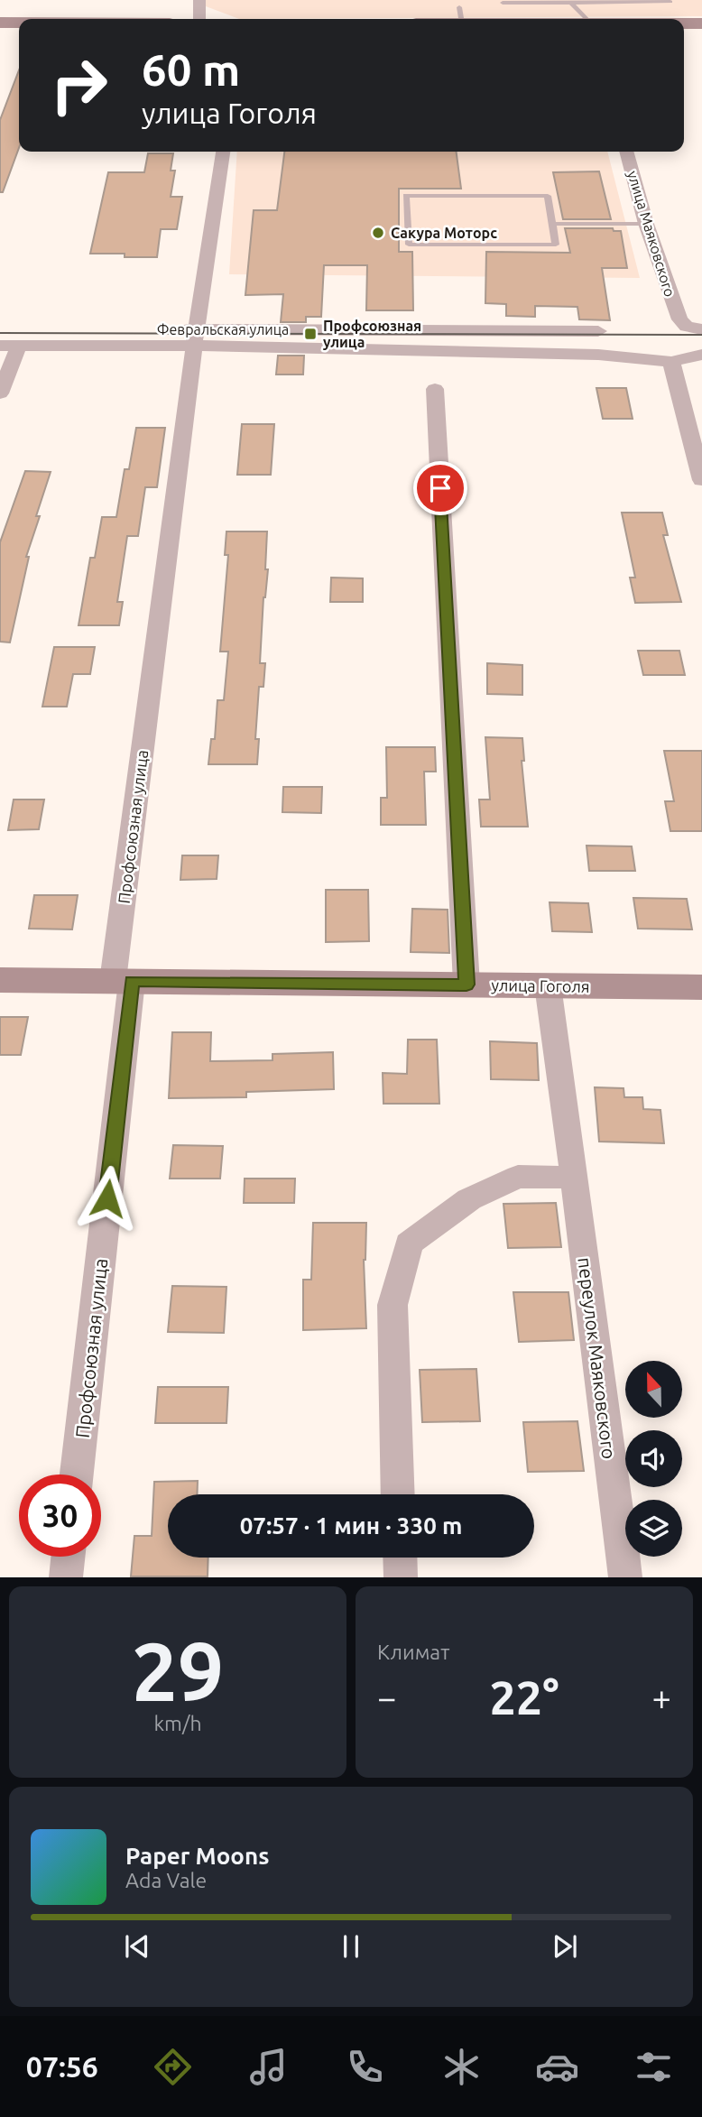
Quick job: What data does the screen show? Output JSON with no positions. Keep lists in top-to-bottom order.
{
  "streets": {
    "street": [
      "улица Маяковского",
      "Февральская улица",
      "Профсоюзная улица",
      "улица Гоголя",
      "переулок Маяковского"
    ]
  },
  "crossings": [
    ["Февральская улица", "Профсоюзная улица"],
    ["Профсоюзная улица", "улица Гоголя"],
    ["улица Гоголя", "переулок Маяковского"]
  ],
  "places": {
    "other": ["Сакура Моторс"],
    "transit": ["Профсоюзная улица"]
  },
  "north": "top",
  "page": {
    "turn": ["60 m", "улица Гоголя"],
    "limit": "30",
    "trip": "07:57 · 1 мин · 330 m",
    "tile": [
      ["29", "km/h"],
      "Климат"
    ],
    "heat": ["−", "22°", "+"],
    "song": ["Paper Moons", "Ada Vale"],
    "tabs": "07:56"
  }
}
